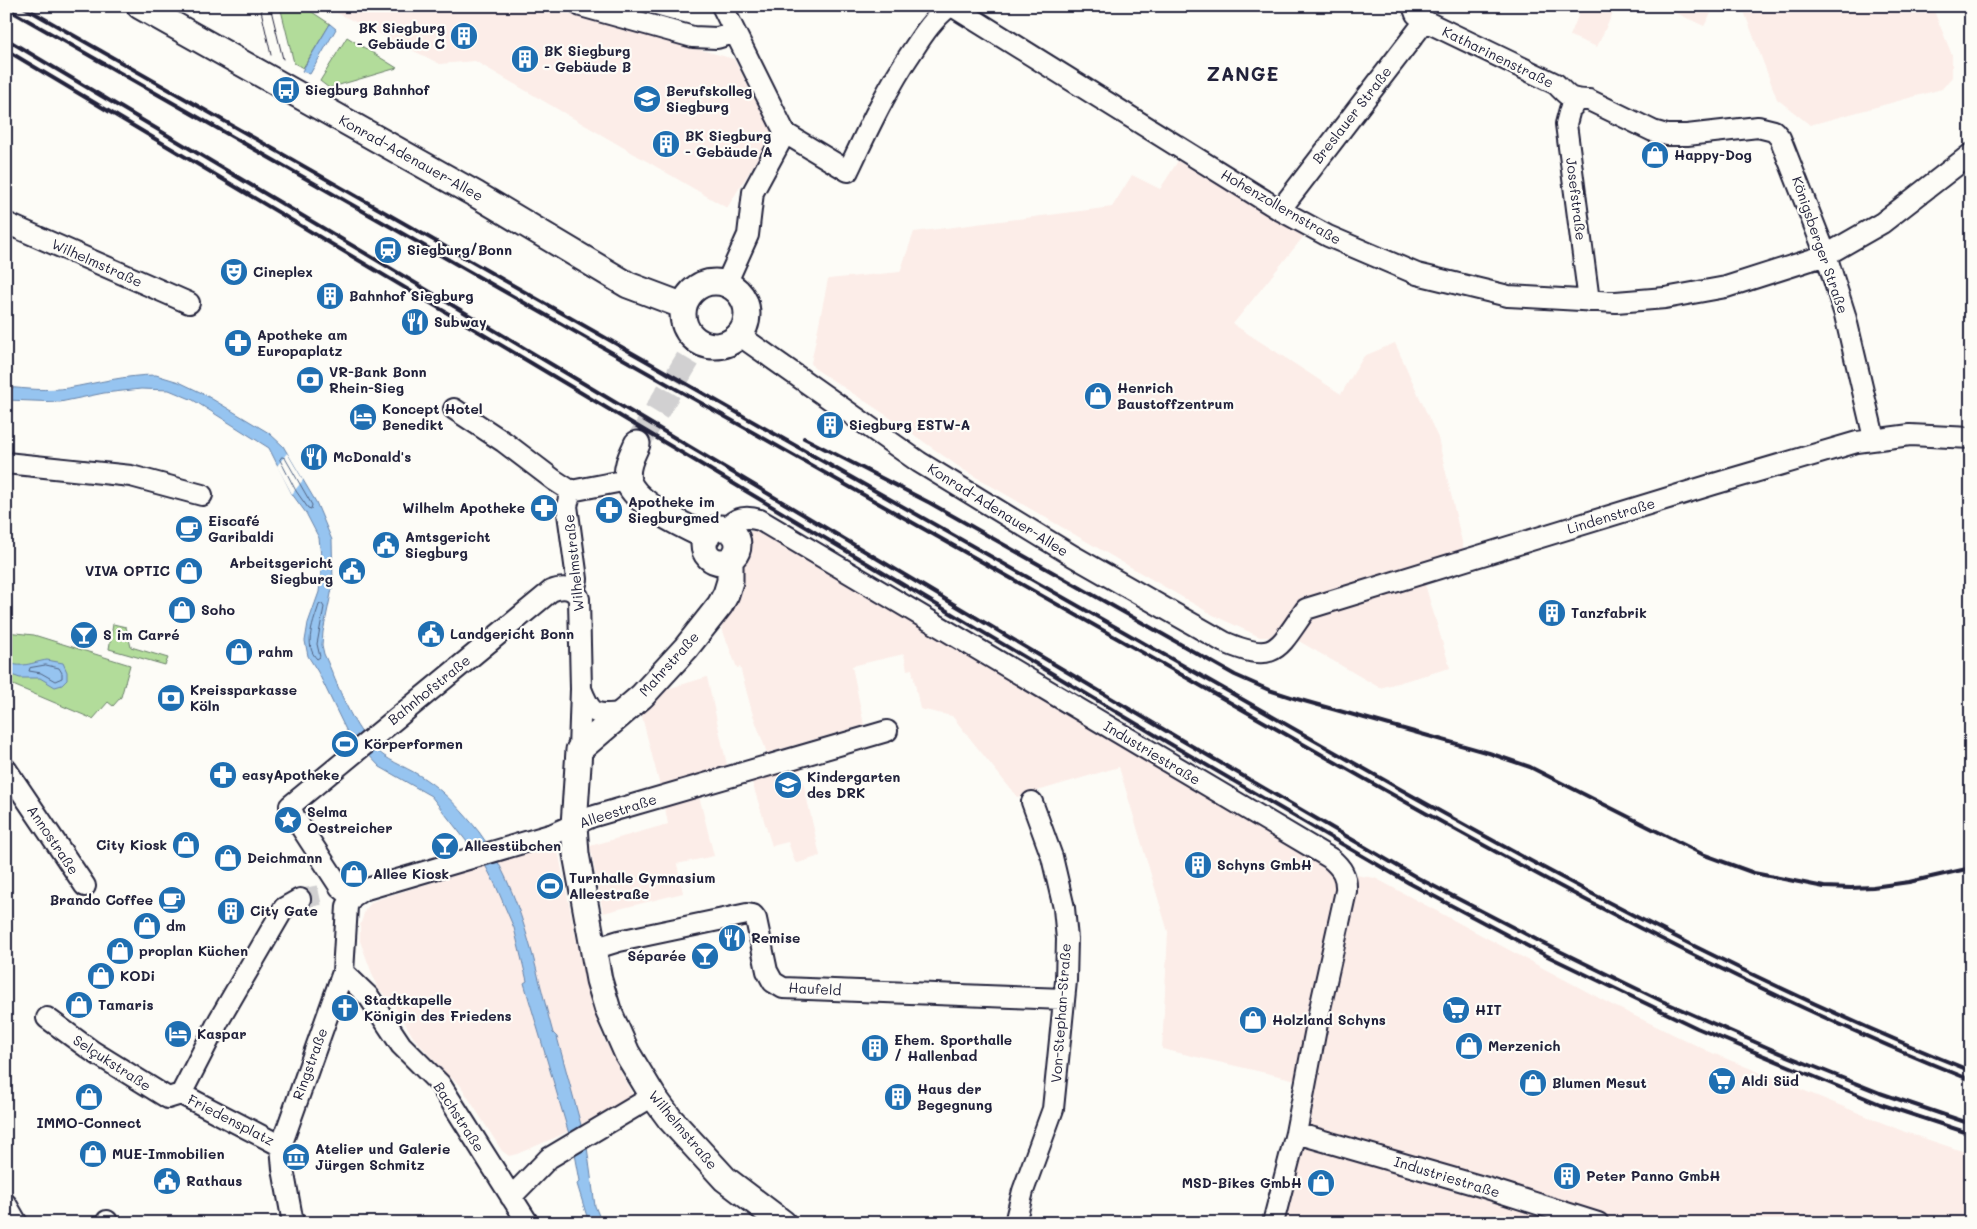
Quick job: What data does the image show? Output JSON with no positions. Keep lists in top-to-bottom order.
{
  "streets": {
    "main road": ["Konrad-Adenauer-Allee", "Wilhelmstraße", "Mahrstraße"],
    "street": [
      "Katharinenstraße",
      "Breslauer Straße",
      "Josefstraße",
      "Hohenzollernstraße",
      "Königsberger Straße",
      "Lindenstraße",
      "Bahnhofstraße",
      "Industriestraße",
      "Alleestraße",
      "Annostraße",
      "Haufeld",
      "Von-Stephan-Straße",
      "Selçukstraße",
      "Ringstraße",
      "Bachstraße",
      "Friedensplatz"
    ]
  },
  "crossings": [
    ["Katharinenstraße", "Breslauer Straße"],
    ["Katharinenstraße", "Josefstraße"],
    ["Katharinenstraße", "Königsberger Straße"],
    ["Breslauer Straße", "Hohenzollernstraße"],
    ["Konrad-Adenauer-Allee", "Lindenstraße"],
    ["Josefstraße", "Hohenzollernstraße"],
    ["Hohenzollernstraße", "Königsberger Straße"],
    ["Königsberger Straße", "Lindenstraße"],
    ["Wilhelmstraße", "Mahrstraße"],
    ["Wilhelmstraße", "Bahnhofstraße"],
    ["Wilhelmstraße", "Alleestraße"],
    ["Wilhelmstraße", "Haufeld"],
    ["Mahrstraße", "Industriestraße"],
    ["Bahnhofstraße", "Alleestraße"],
    ["Bahnhofstraße", "Ringstraße"],
    ["Alleestraße", "Ringstraße"],
    ["Haufeld", "Von-Stephan-Straße"],
    ["Selçukstraße", "Friedensplatz"],
    ["Ringstraße", "Bachstraße"],
    ["Ringstraße", "Friedensplatz"]
  ],
  "districts": ["ZANGE"],
  "places": {
    "building": [
      "BK Siegburg - Gebäude C",
      "BK Siegburg - Gebäude B",
      "BK Siegburg - Gebäude A",
      "Bahnhof Siegburg",
      "Siegburg ESTW-A",
      "Tanzfabrik",
      "Schyns GmbH",
      "City Gate",
      "Ehem. Sporthalle / Hallenbad",
      "Haus der Begegnung",
      "Peter Panno GmbH"
    ],
    "bus stop": ["Siegburg Bahnhof"],
    "school or university": ["Berufskolleg Siegburg", "Kindergarten des DRK"],
    "shop": [
      "Happy-Dog",
      "Henrich Baustoffzentrum",
      "VIVA OPTIC",
      "Soho",
      "rahm",
      "City Kiosk",
      "Deichmann",
      "Allee Kiosk",
      "dm",
      "proplan Küchen",
      "KODi",
      "Tamaris",
      "Holzland Schyns",
      "Merzenich",
      "Blumen Mesut",
      "IMMO-Connect",
      "MUE-Immobilien",
      "MSD-Bikes GmbH"
    ],
    "station": ["Siegburg/Bonn"],
    "theatre": ["Cineplex"],
    "restaurant": ["Subway", "McDonald's", "Remise"],
    "pharmacy": [
      "Apotheke am Europaplatz",
      "Wilhelm Apotheke",
      "Apotheke im Siegburgmed",
      "easyApotheke"
    ],
    "bank": ["VR-Bank Bonn Rhein-Sieg", "Kreissparkasse Köln"],
    "hotel": ["Koncept Hotel Benedikt", "Kaspar"],
    "cafe": ["Eiscafé Garibaldi", "Brando Coffee"],
    "public building": [
      "Amtsgericht Siegburg",
      "Arbeitsgericht Siegburg",
      "Landgericht Bonn",
      "Rathaus"
    ],
    "bar": ["S im Carré", "Alleestübchen", "Séparée"],
    "sports": ["Körperformen", "Turnhalle Gymnasium Alleestraße"],
    "place": ["Selma Oestreicher"],
    "church": ["Stadtkapelle Königin des Friedens"],
    "supermarket": ["HIT", "Aldi Süd"],
    "museum": ["Atelier und Galerie Jürgen Schmitz"]
  }
}
